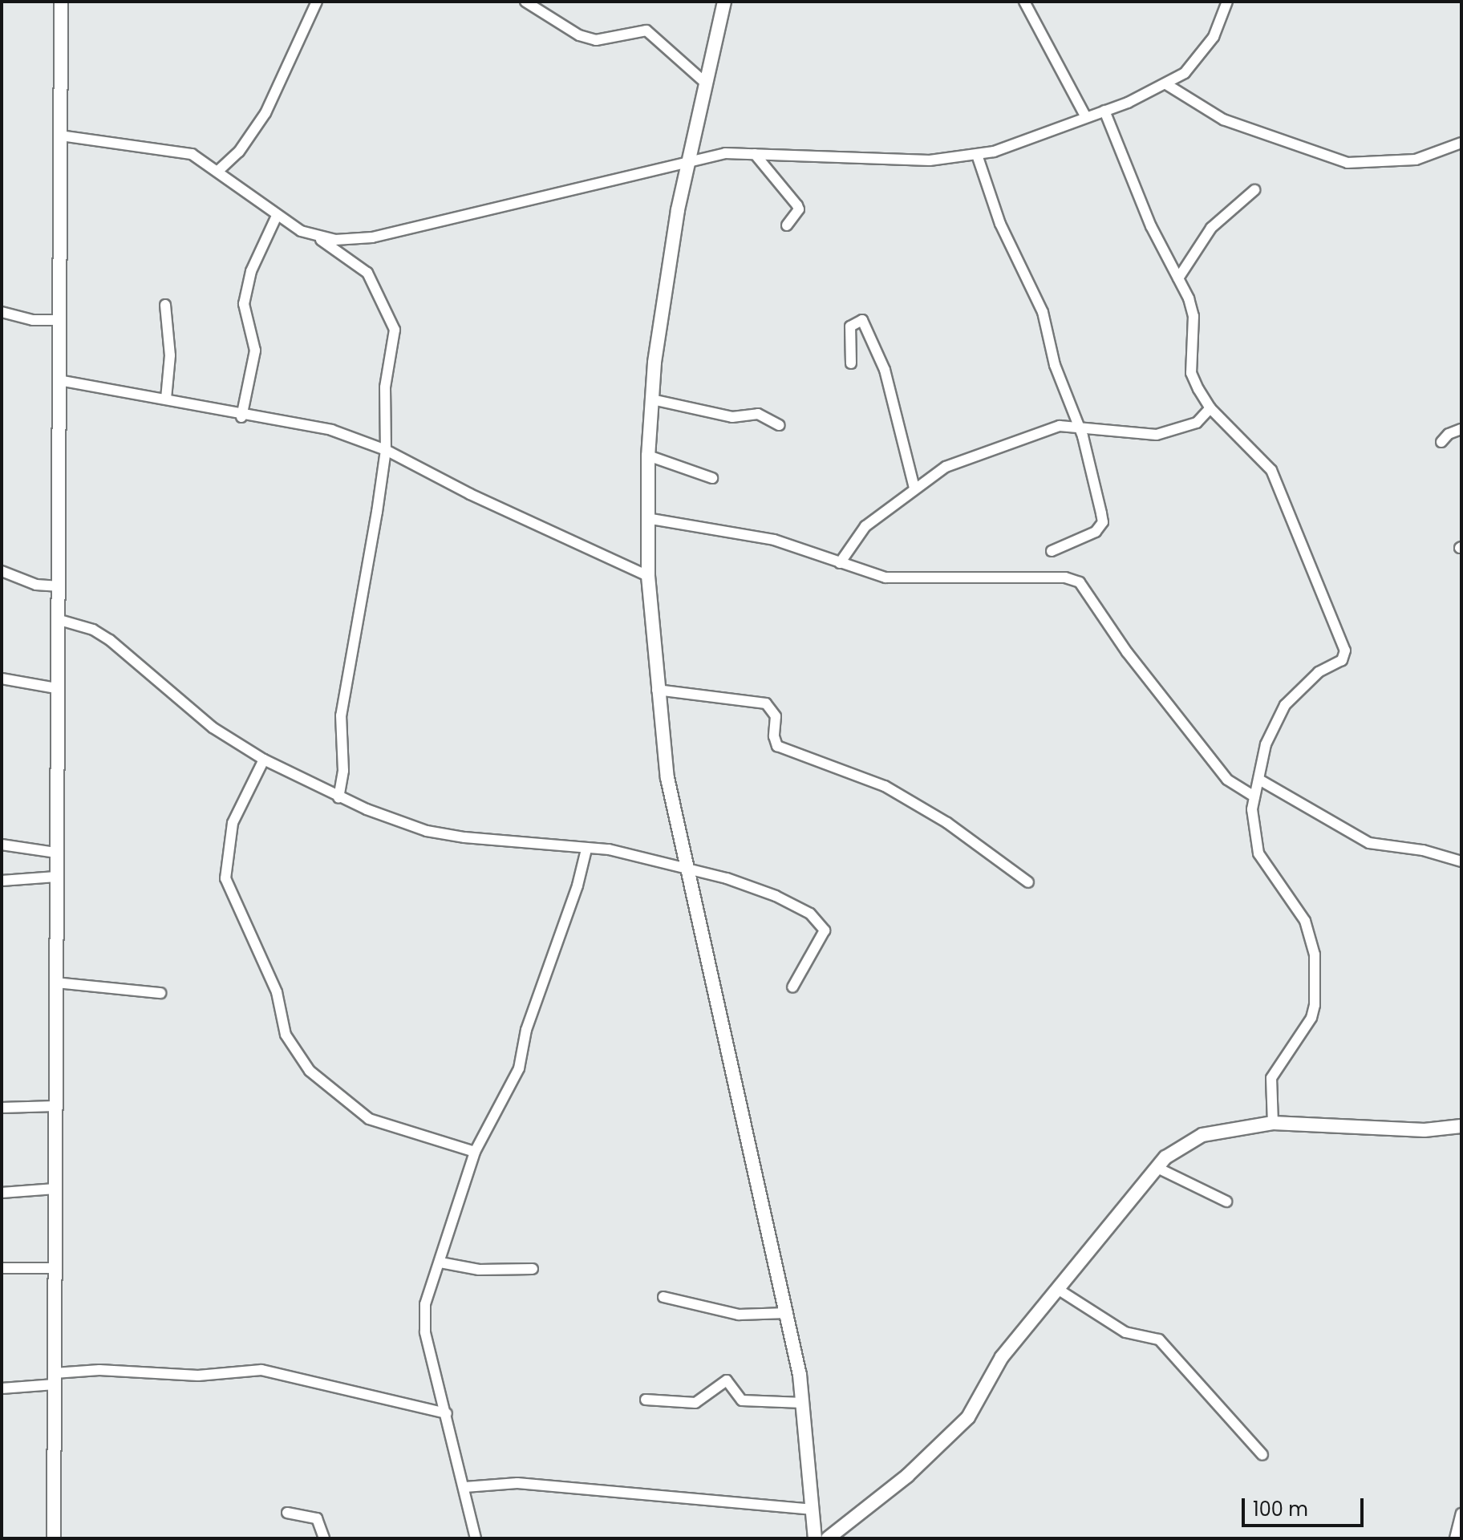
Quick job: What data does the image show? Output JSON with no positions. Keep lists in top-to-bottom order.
{
  "scale_bar": "100 m"
}
